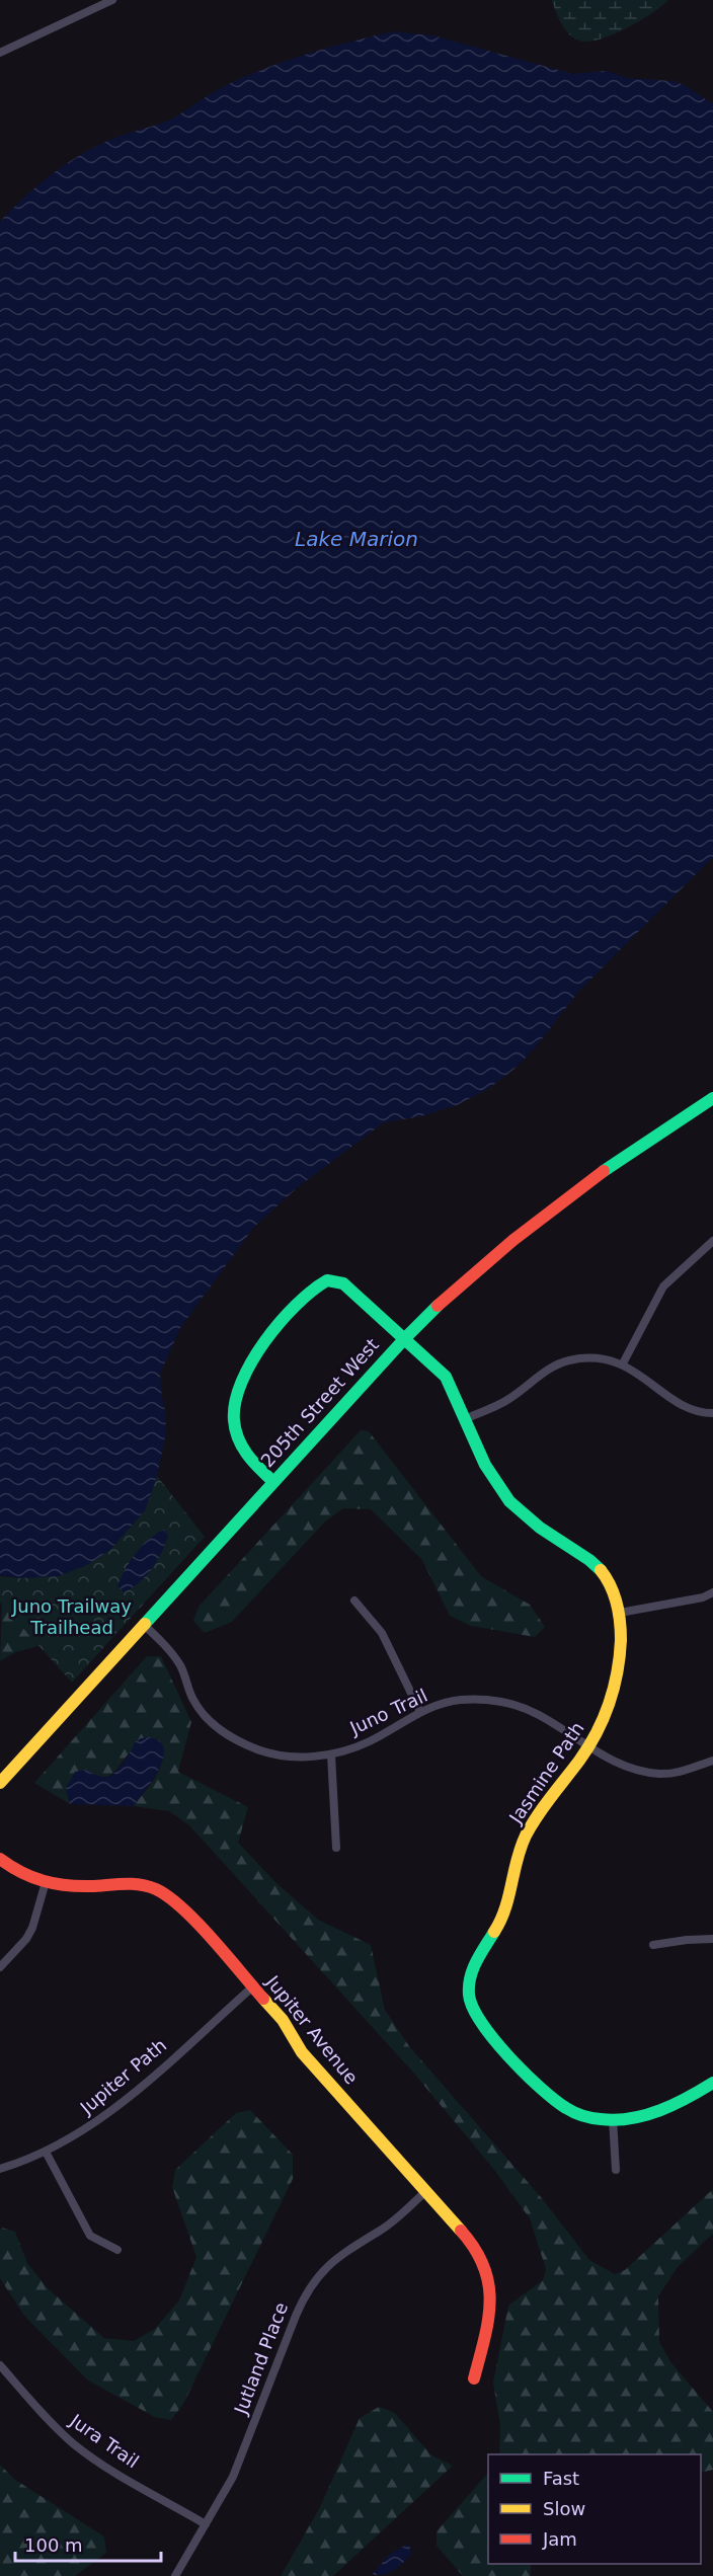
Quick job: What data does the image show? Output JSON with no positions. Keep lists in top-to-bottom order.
{
  "streets": {
    "street": [
      "205th Street West",
      "Juno Trail",
      "Jasmine Path",
      "Jupiter Avenue",
      "Jupiter Path",
      "Jutland Place",
      "Jura Trail"
    ]
  },
  "crossings": [
    ["205th Street West", "Juno Trail"],
    ["205th Street West", "Jasmine Path"],
    ["Juno Trail", "Jasmine Path"],
    ["Jupiter Avenue", "Jupiter Path"],
    ["Jupiter Avenue", "Jutland Place"],
    ["Jutland Place", "Jura Trail"]
  ],
  "water": ["Lake Marion"],
  "parks": ["Juno Trailway Trailhead"],
  "legend": ["Fast", "Slow", "Jam"],
  "scale_bar": "100 m"
}
